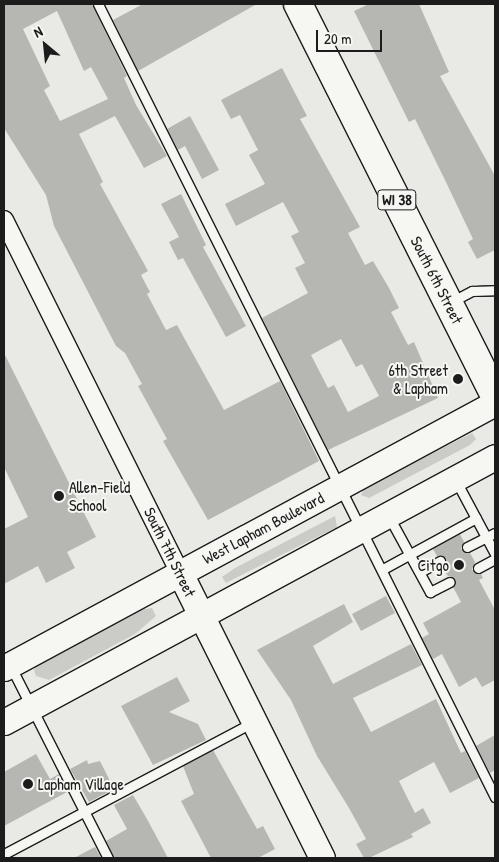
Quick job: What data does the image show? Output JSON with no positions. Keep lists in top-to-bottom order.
{
  "streets": {
    "main road": ["WI 38", "South 6th Street"],
    "street": ["West Lapham Boulevard", "South 7th Street"]
  },
  "crossings": [
    ["West Lapham Boulevard", "South 7th Street"]
  ],
  "places": [
    "6th Street & Lapham",
    "Allen-Field School",
    "Citgo",
    "Lapham Village"
  ],
  "scale_bar": "20 m",
  "north": "top left"
}
